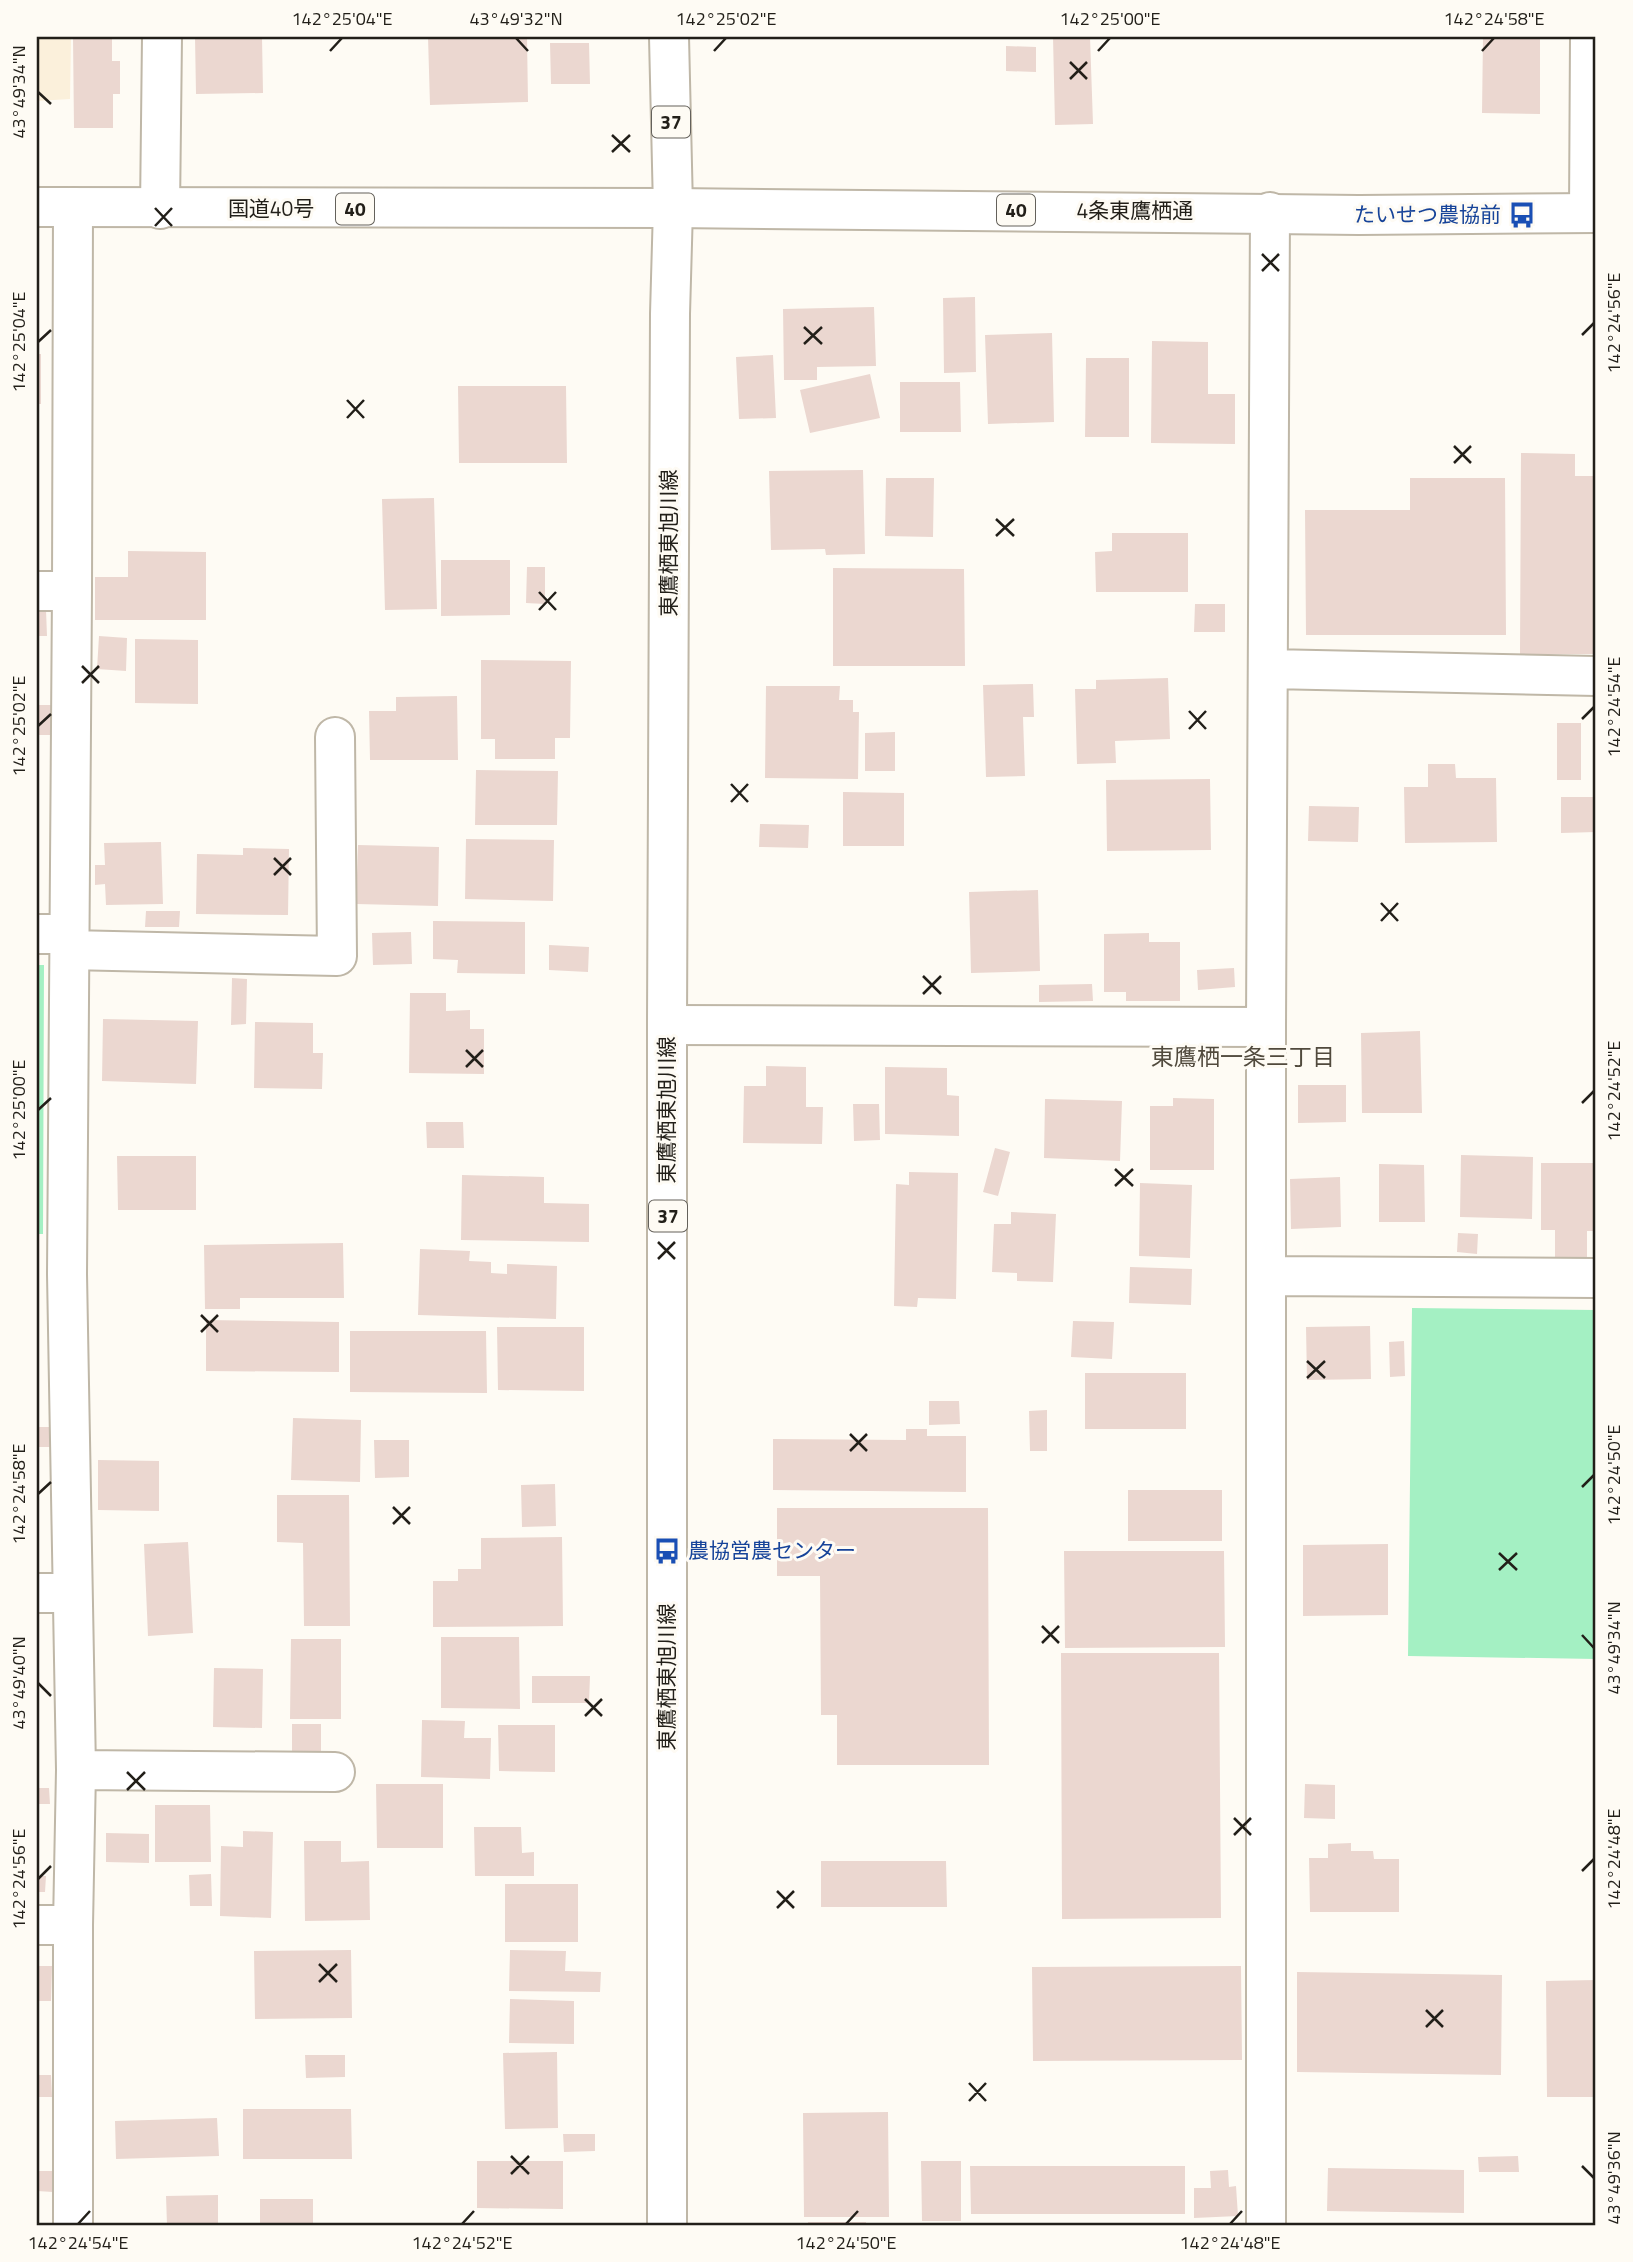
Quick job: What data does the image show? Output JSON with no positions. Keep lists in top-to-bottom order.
{
  "streets": {
    "main road": [
      "37",
      "国道40号",
      "40",
      "4条東鷹栖通",
      "東鷹栖東旭川線"
    ]
  },
  "crossings": [
    ["国道40号", "4条東鷹栖通"],
    ["国道40号", "東鷹栖東旭川線"],
    ["4条東鷹栖通", "東鷹栖東旭川線"]
  ],
  "districts": ["東鷹栖一条三丁目"],
  "places": {
    "bus stop": ["たいせつ農協前", "農協営農センター"]
  },
  "coordinates": [
    "142°25'04\"E",
    "43°49'32\"N",
    "142°25'02\"E",
    "142°25'00\"E",
    "142°24'58\"E",
    "43°49'34\"N",
    "142°24'56\"E",
    "142°24'54\"E",
    "142°24'52\"E",
    "142°24'50\"E",
    "43°49'40\"N",
    "142°24'48\"E",
    "43°49'36\"N"
  ]
}
